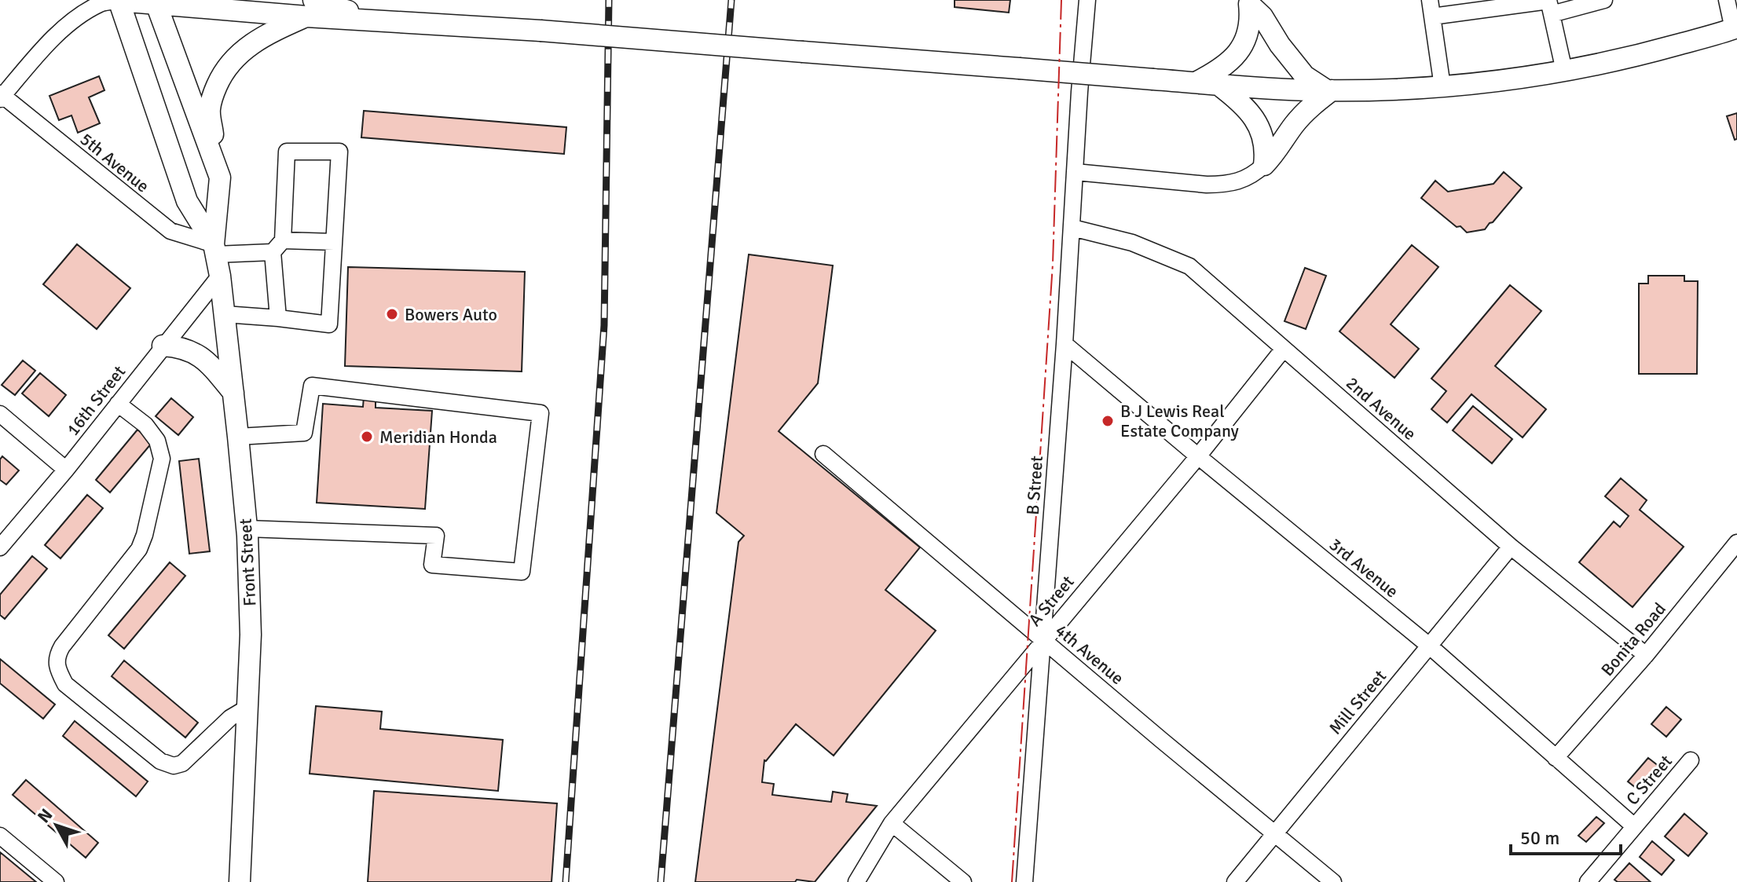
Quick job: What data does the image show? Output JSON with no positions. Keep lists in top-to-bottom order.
{
  "streets": {
    "main road": ["Front Street"],
    "street": [
      "5th Avenue",
      "16th Street",
      "2nd Avenue",
      "B Street",
      "3rd Avenue",
      "A Street",
      "Bonita Road",
      "4th Avenue",
      "Mill Street",
      "C Street"
    ]
  },
  "crossings": [
    ["5th Avenue", "Front Street"],
    ["16th Street", "Front Street"],
    ["2nd Avenue", "B Street"],
    ["2nd Avenue", "A Street"],
    ["2nd Avenue", "Bonita Road"],
    ["2nd Avenue", "Mill Street"],
    ["B Street", "3rd Avenue"],
    ["B Street", "A Street"],
    ["B Street", "4th Avenue"],
    ["3rd Avenue", "A Street"],
    ["3rd Avenue", "Bonita Road"],
    ["3rd Avenue", "Mill Street"],
    ["3rd Avenue", "C Street"],
    ["A Street", "4th Avenue"],
    ["4th Avenue", "Mill Street"]
  ],
  "places": ["Bowers Auto", "B J Lewis Real Estate Company", "Meridian Honda"],
  "scale_bar": "50 m",
  "north": "top left"
}
